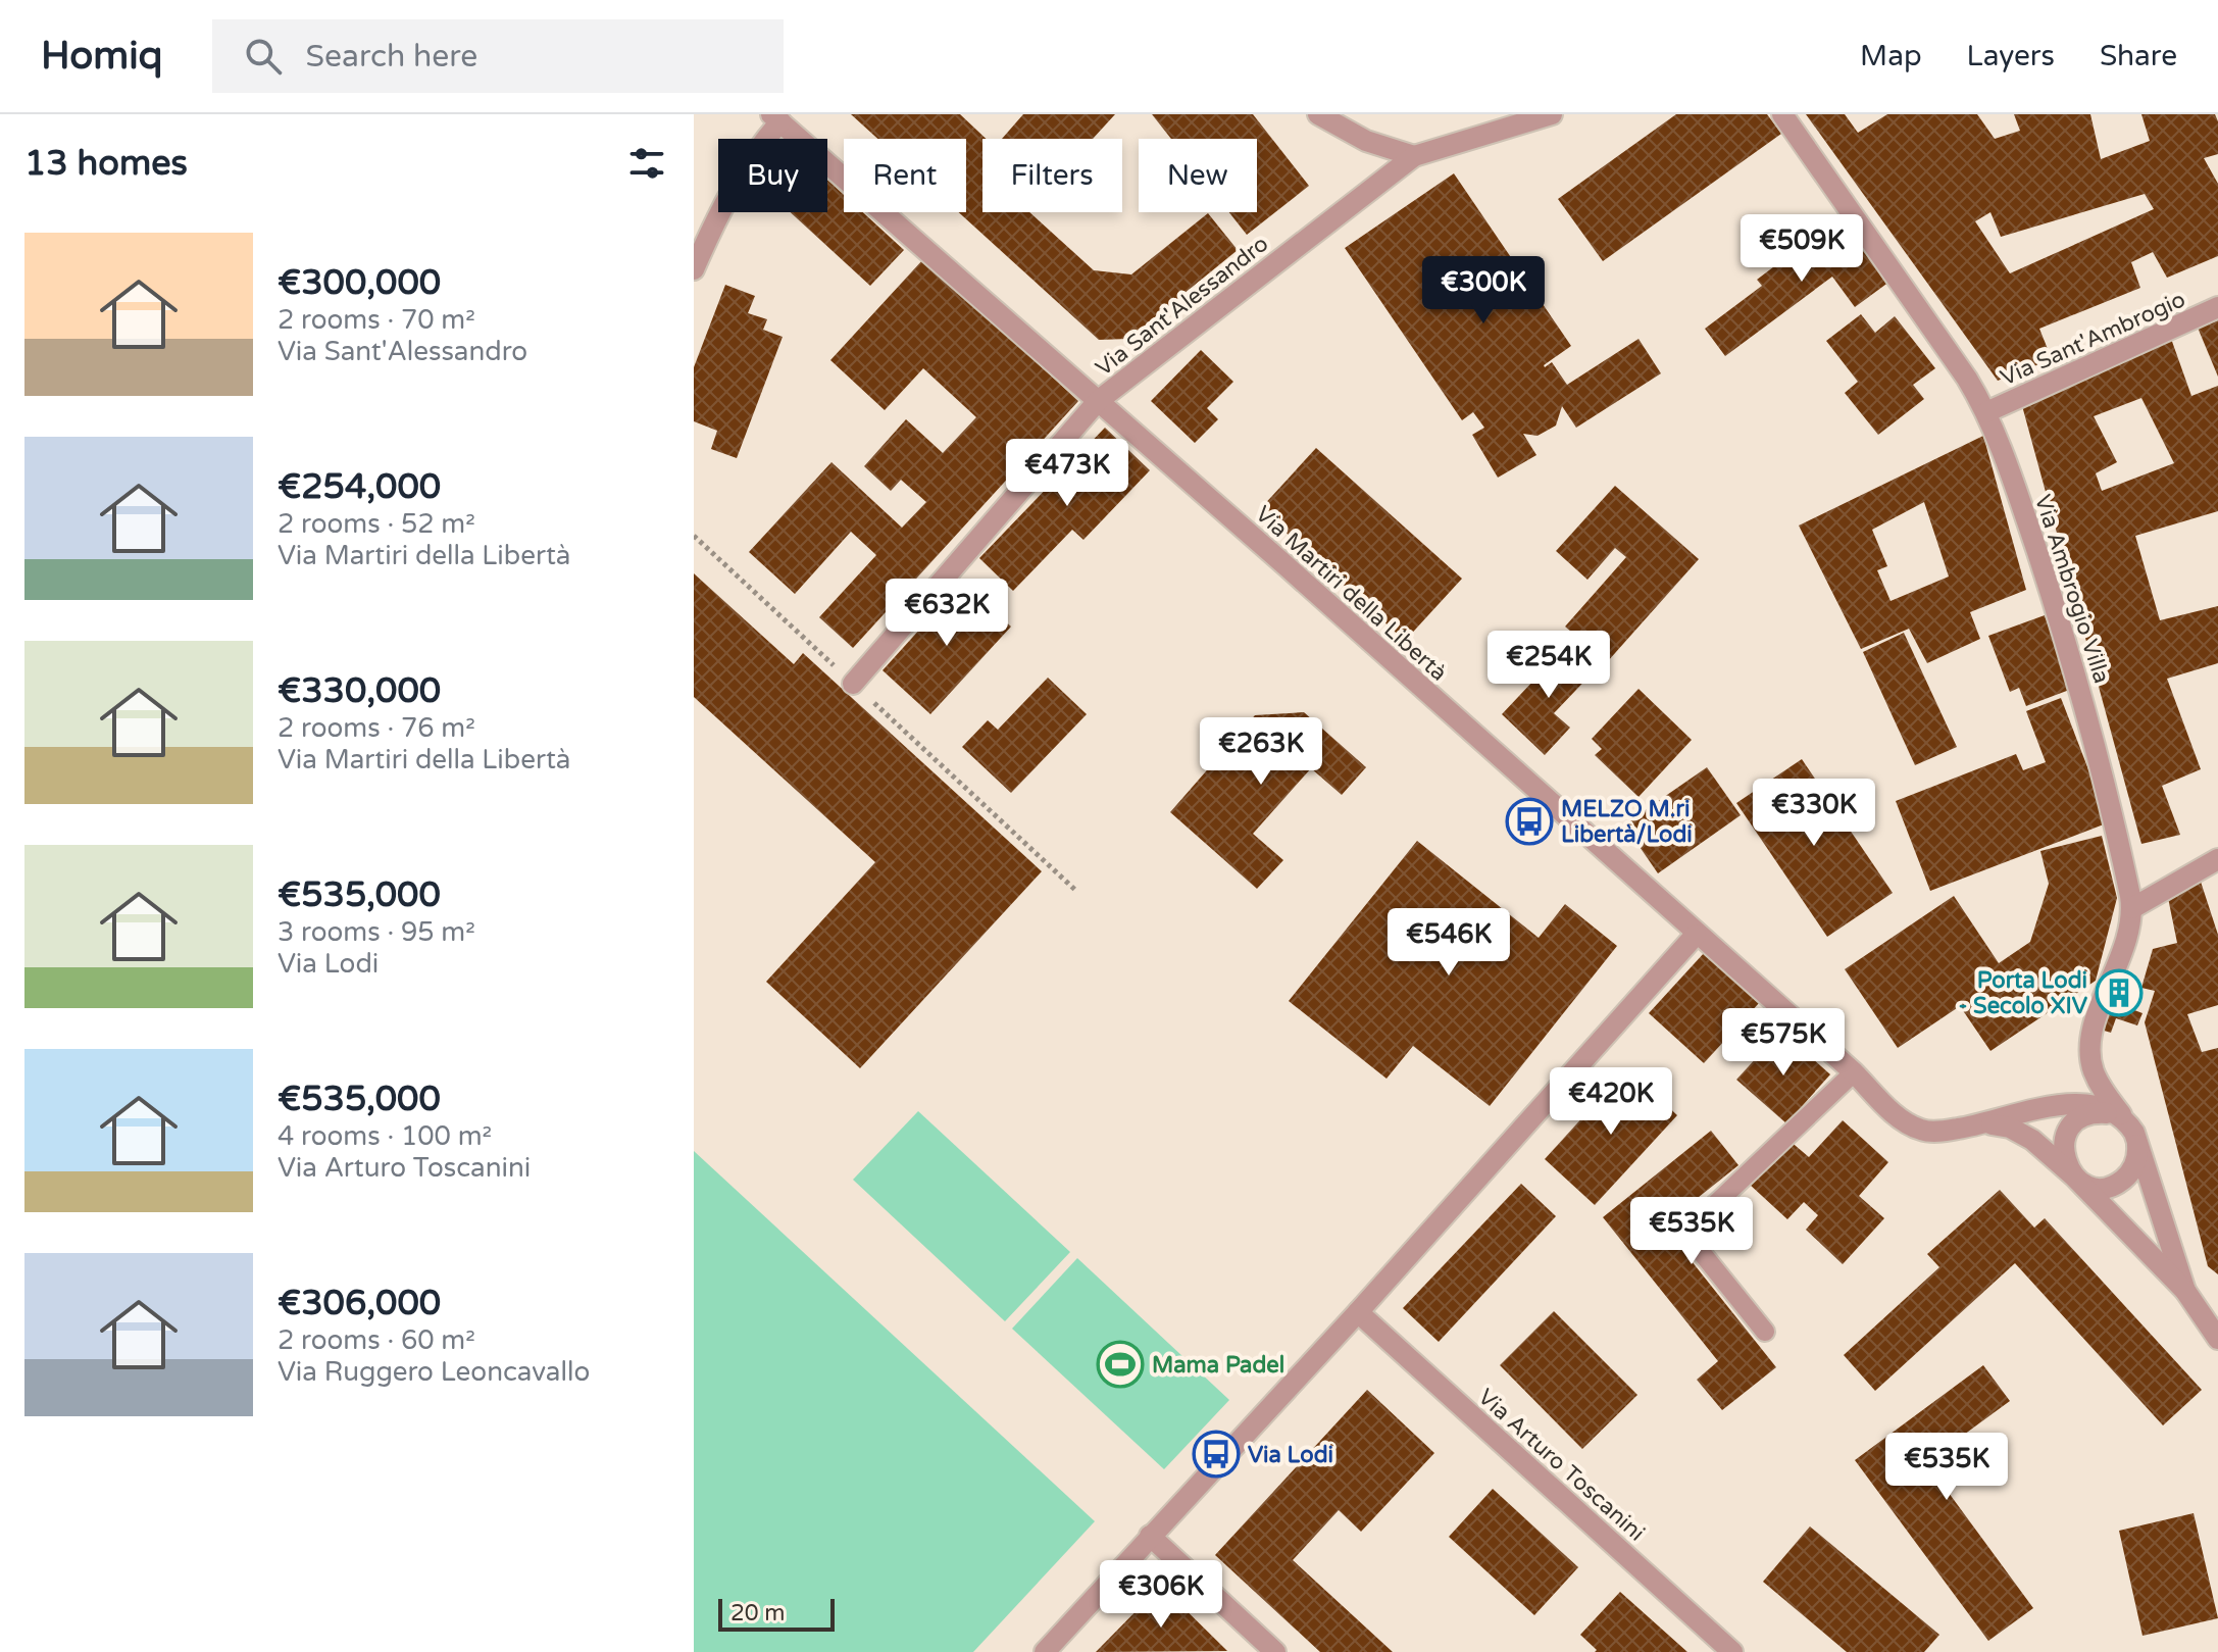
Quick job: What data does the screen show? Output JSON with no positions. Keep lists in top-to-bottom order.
{
  "streets": {
    "street": [
      "Via Sant'Alessandro",
      "Via Sant'Ambrogio",
      "Via Ambrogio Villa",
      "Via Martiri della Libertà",
      "Via Arturo Toscanini"
    ]
  },
  "crossings": [
    ["Via Sant'Alessandro", "Via Martiri della Libertà"],
    ["Via Sant'Ambrogio", "Via Ambrogio Villa"],
    ["Via Ambrogio Villa", "Via Martiri della Libertà"]
  ],
  "places": {
    "bus stop": ["MELZO M.ri Libertà/Lodi", "Via Lodi"],
    "building": ["Porta Lodi - Secolo XIV"],
    "sports": ["Mama Padel"]
  },
  "scale_bar": "20 m",
  "page": {
    "header": "Homiq",
    "search": "Search here",
    "nav": ["Map", "Layers", "Share"],
    "heading": "13 homes",
    "chip": [
      "Buy",
      "Rent",
      "Filters",
      "New"
    ],
    "list": [
      {
        "name": "€300,000",
        "note": "2 rooms · 70 m² · Via Sant'Alessandro"
      },
      {
        "name": "€254,000",
        "note": "2 rooms · 52 m² · Via Martiri della Libertà"
      },
      {
        "name": "€330,000",
        "note": "2 rooms · 76 m² · Via Martiri della Libertà"
      },
      {
        "name": "€535,000",
        "note": "3 rooms · 95 m² · Via Lodi"
      },
      {
        "name": "€535,000",
        "note": "4 rooms · 100 m² · Via Arturo Toscanini"
      },
      {
        "name": "€306,000",
        "note": "2 rooms · 60 m² · Via Ruggero Leoncavallo"
      }
    ],
    "price": [
      "€509K",
      "€300K",
      "€473K",
      "€632K",
      "€254K",
      "€263K",
      "€330K",
      "€546K",
      "€575K",
      "€420K",
      "€535K",
      "€535K",
      "€306K"
    ],
    "scale": "20 m"
  }
}
